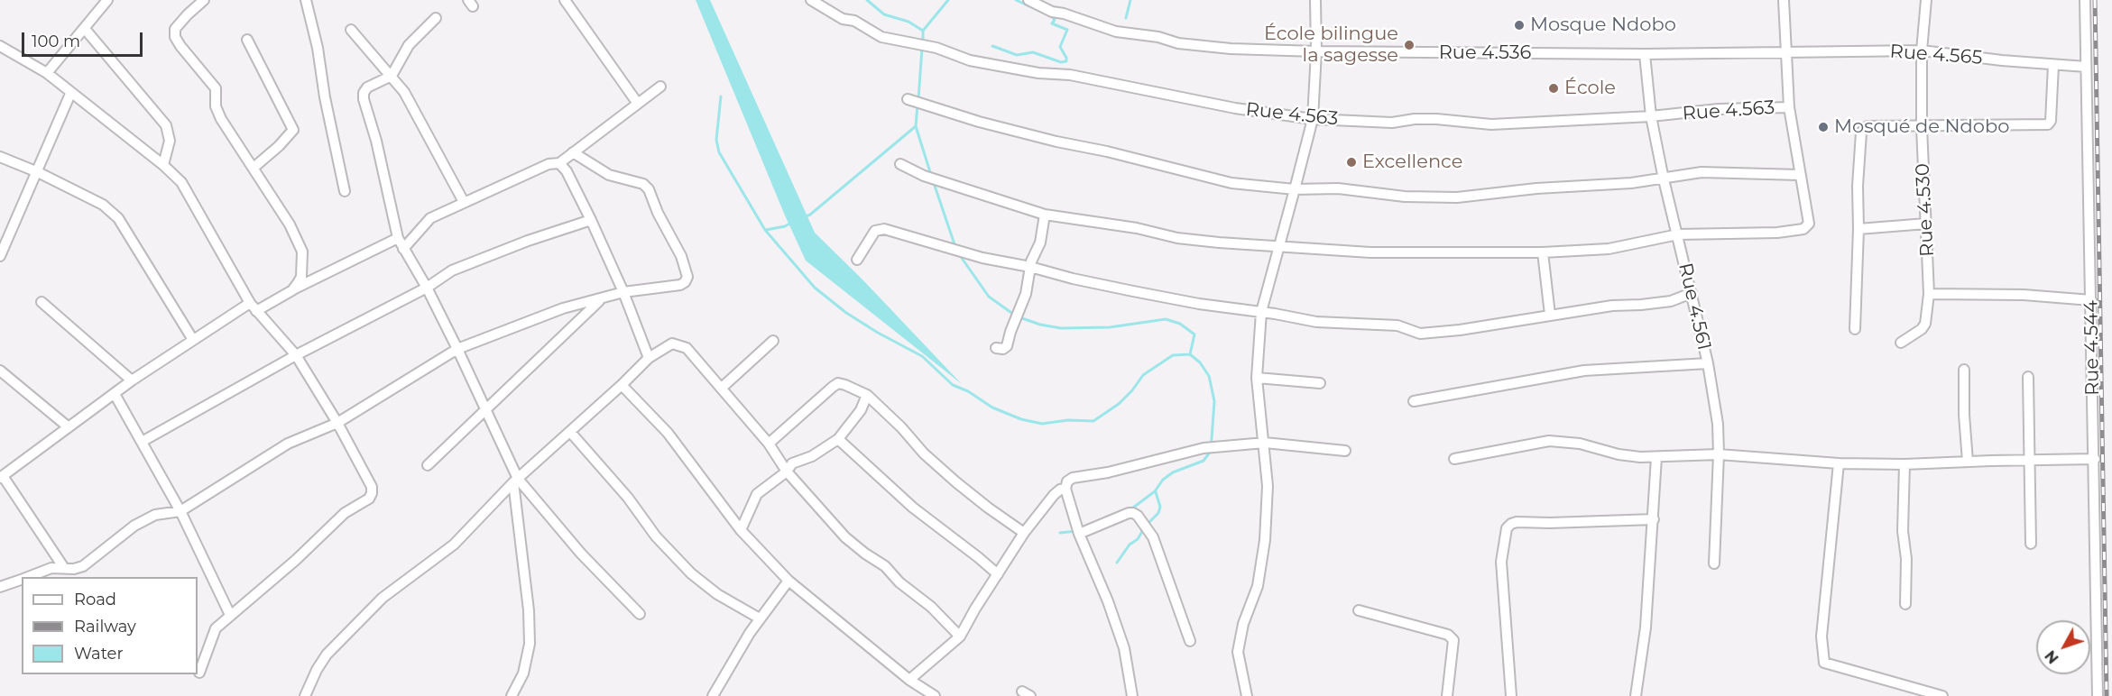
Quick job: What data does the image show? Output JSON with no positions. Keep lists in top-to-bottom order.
{
  "streets": {
    "street": [
      "Rue 4.536",
      "Rue 4.565",
      "Rue 4.563",
      "Rue 4.530",
      "Rue 4.561",
      "Rue 4.544"
    ]
  },
  "crossings": [
    ["Rue 4.536", "Rue 4.565"],
    ["Rue 4.536", "Rue 4.561"],
    ["Rue 4.565", "Rue 4.530"],
    ["Rue 4.565", "Rue 4.544"],
    ["Rue 4.563", "Rue 4.561"]
  ],
  "places": [
    "Mosque Ndobo",
    "École bilingue la sagesse",
    "École",
    "Mosqué de Ndobo",
    "Excellence"
  ],
  "legend": ["Road", "Railway", "Water"],
  "scale_bar": "100 m",
  "north": "bottom left"
}
